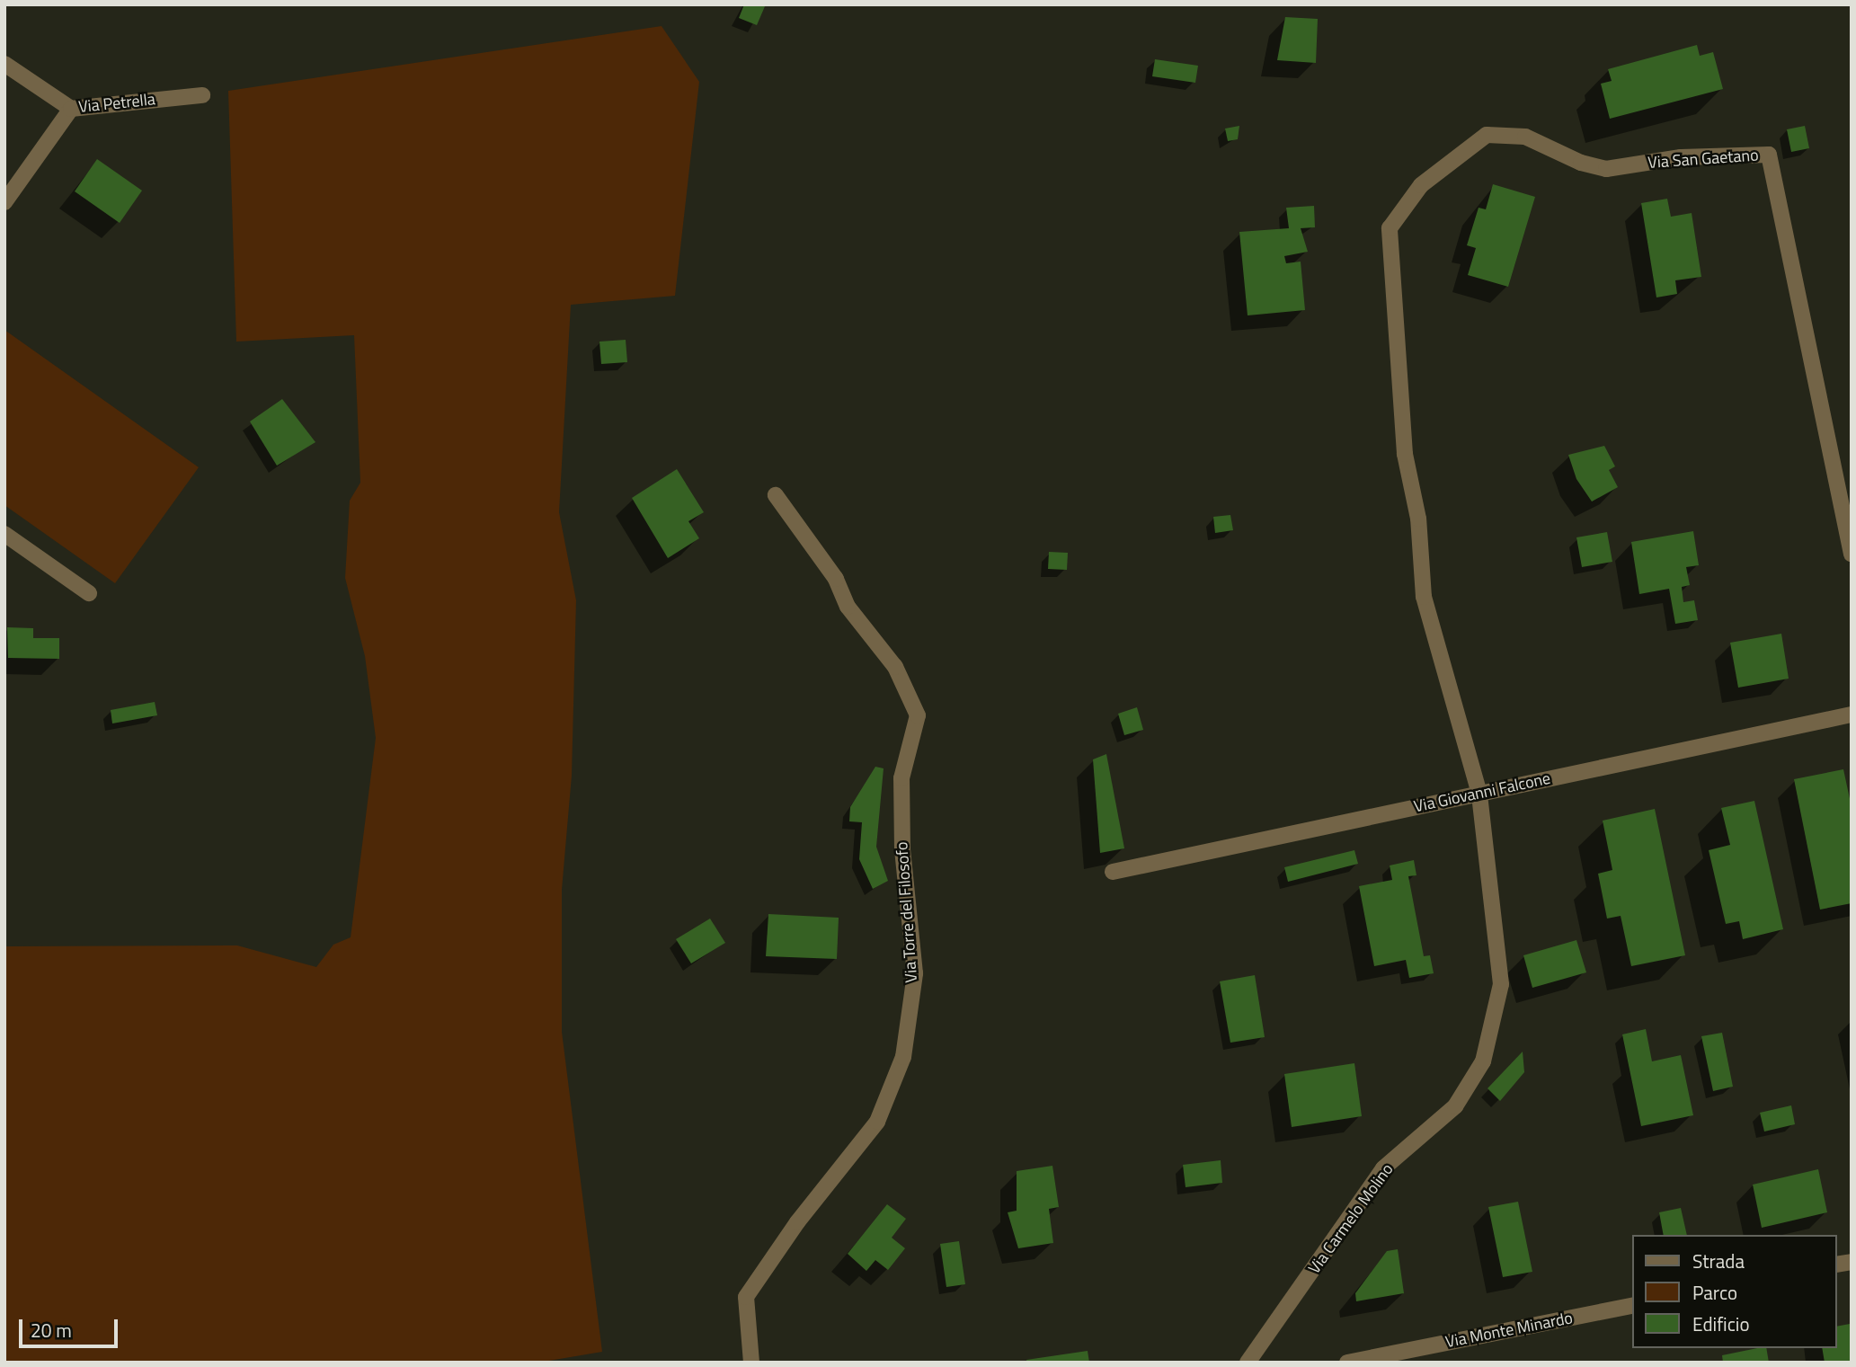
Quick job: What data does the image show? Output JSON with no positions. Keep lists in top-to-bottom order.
{
  "streets": {
    "street": [
      "Via Petrella",
      "Via San Gaetano",
      "Via Giovanni Falcone",
      "Via Torre del Filosofo",
      "Via Carmelo Molino",
      "Via Monte Minardo"
    ]
  },
  "crossings": [
    ["Via San Gaetano", "Via Carmelo Molino"],
    ["Via Giovanni Falcone", "Via Carmelo Molino"]
  ],
  "legend": ["Strada", "Parco", "Edificio"],
  "scale_bar": "20 m"
}
